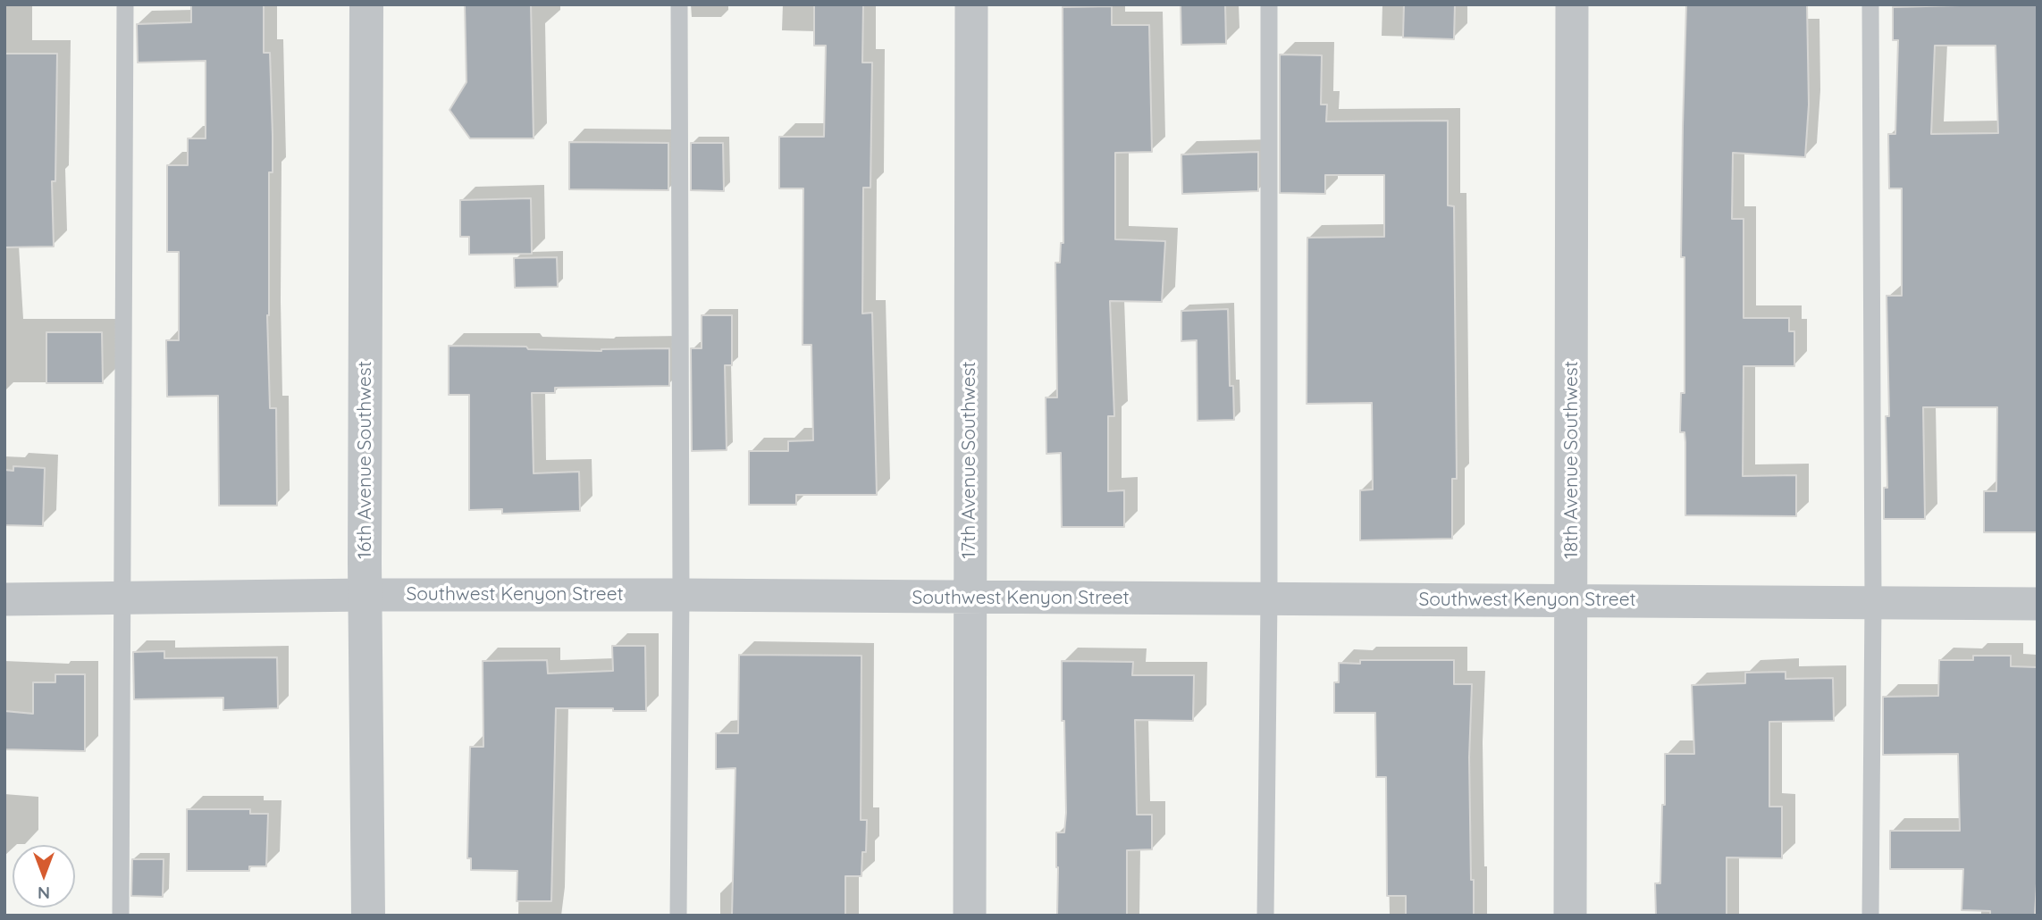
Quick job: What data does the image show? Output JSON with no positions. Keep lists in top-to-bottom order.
{
  "streets": {
    "street": [
      "16th Avenue Southwest",
      "17th Avenue Southwest",
      "18th Avenue Southwest",
      "Southwest Kenyon Street"
    ]
  },
  "crossings": [
    ["16th Avenue Southwest", "Southwest Kenyon Street"],
    ["17th Avenue Southwest", "Southwest Kenyon Street"],
    ["18th Avenue Southwest", "Southwest Kenyon Street"]
  ],
  "north": "bottom"
}
